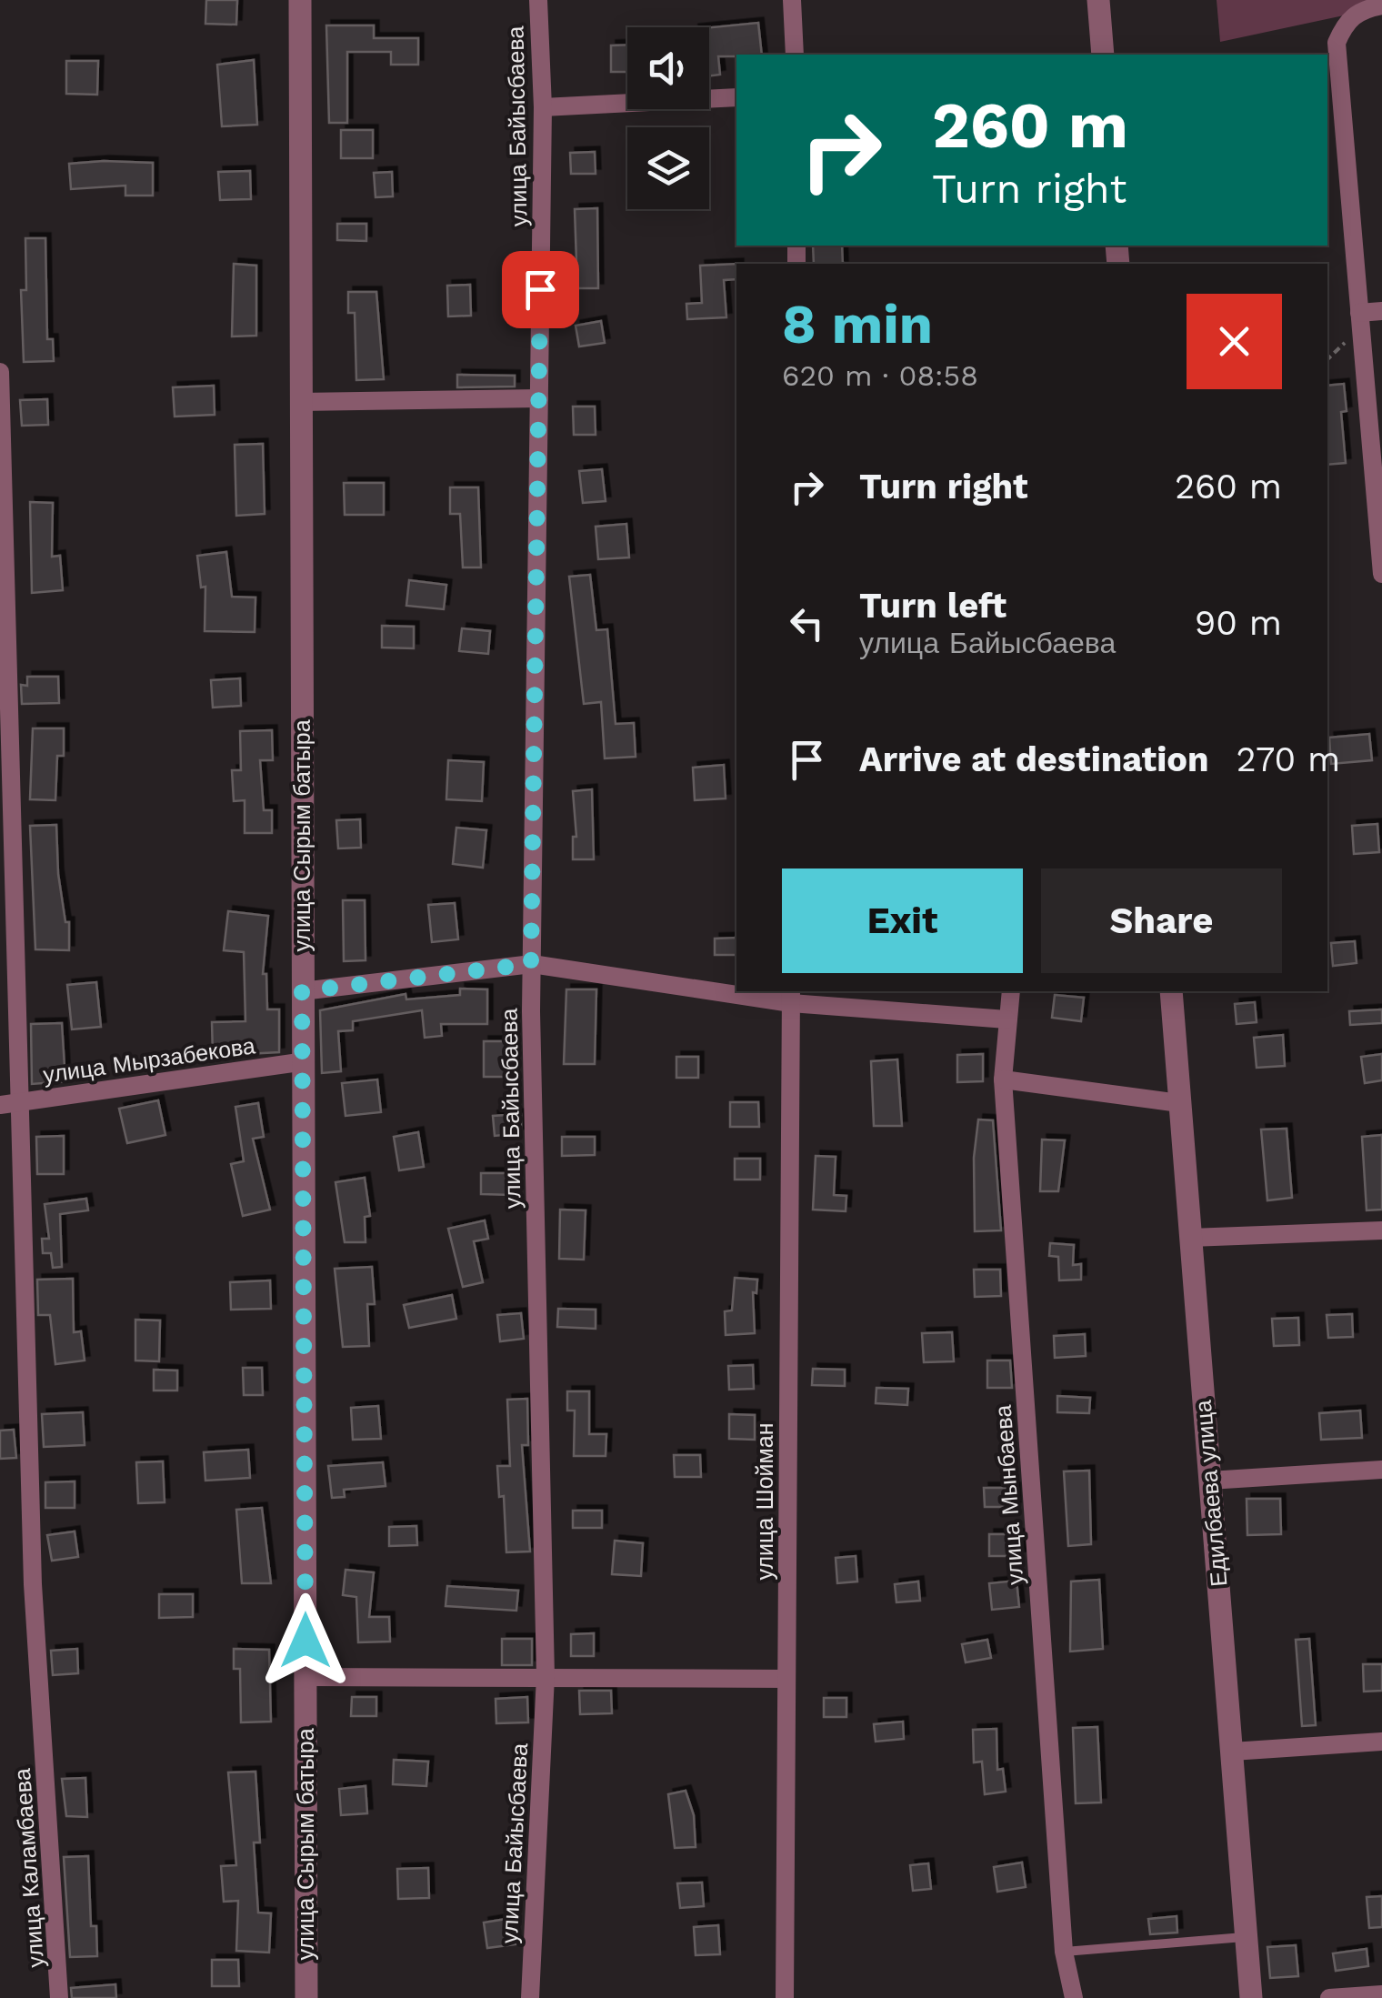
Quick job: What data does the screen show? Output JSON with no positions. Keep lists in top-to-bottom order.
{
  "streets": {
    "street": [
      "улица Байысбаева",
      "улица Сырым батыра",
      "улица Мырзабекова",
      "Едилбаева улица",
      "улица Мынбаева",
      "улица Шойман",
      "улица Каламбаева"
    ]
  },
  "crossings": [
    ["улица Сырым батыра", "улица Мырзабекова"],
    ["улица Мырзабекова", "улица Каламбаева"]
  ],
  "page": {
    "turn": ["260 m", "Turn right"],
    "heading": ["8 min", "620 m · 08:58"],
    "list": [
      {
        "name": "Turn right",
        "value": "260 m"
      },
      {
        "name": "Turn left",
        "note": "улица Байысбаева",
        "value": "90 m"
      },
      {
        "name": "Arrive at destination",
        "value": "270 m"
      }
    ],
    "buttons": ["Exit", "Share"]
  }
}
